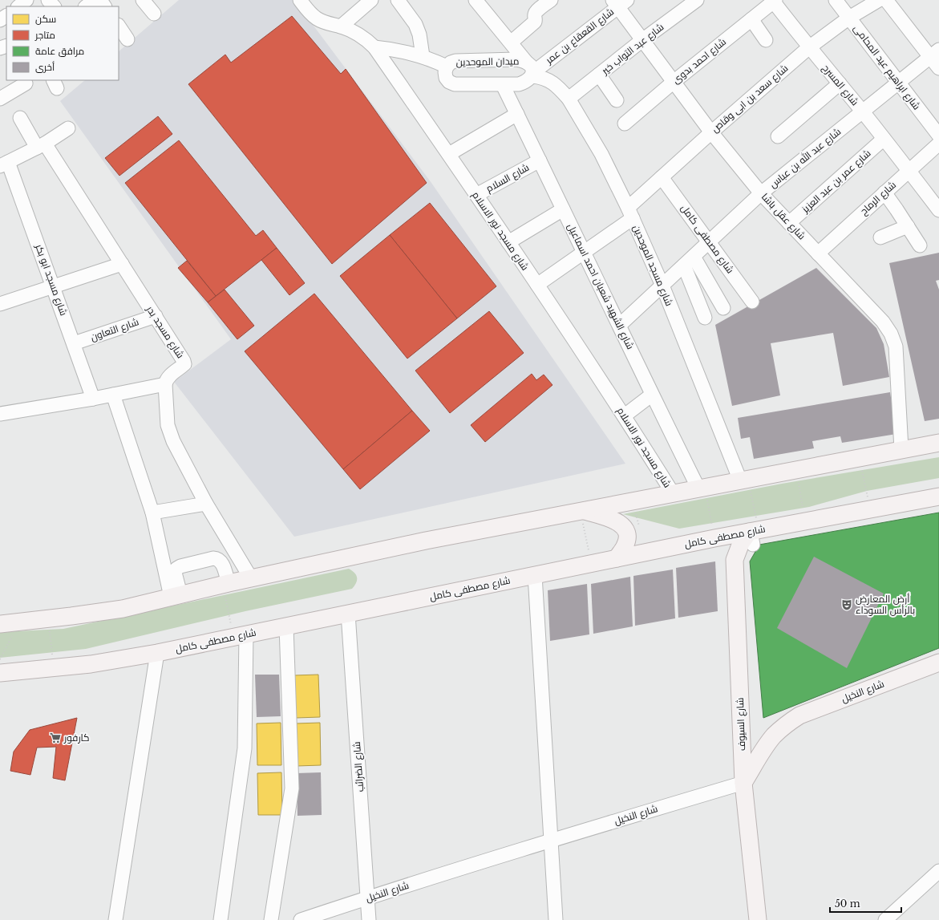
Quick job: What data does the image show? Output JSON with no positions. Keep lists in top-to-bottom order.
{
  "streets": {
    "main road": ["شارع مصطفى كامل", "شارع النخيل", "شارع السيوف"],
    "street": [
      "شارع القعقاع بن عمر",
      "شارع عبد التواب خير",
      "شارع احمد بدوى",
      "ميدان الموحدين",
      "شارع ابراهيم عيد المحامى",
      "شارع المسرح",
      "شارع سعد بن ابى وقاص",
      "شارع عبد الله بن عباس",
      "شارع السلام",
      "شارع عمر بن عبد العزيز",
      "شارع الرماح",
      "شارع عقل باشا",
      "شارع مسجد نور الاسلام",
      "شارع مسجد الموحدين",
      "شارع مسجد ابو بكر",
      "شارع الشهيد شعبان احمد اسماعيل",
      "شارع التعاون",
      "شارع مسجد بدر",
      "شارع الضرائب"
    ]
  },
  "crossings": [
    ["شارع القعقاع بن عمر", "ميدان الموحدين"],
    ["شارع القعقاع بن عمر", "شارع عقل باشا"],
    ["شارع القعقاع بن عمر", "شارع مسجد الموحدين"],
    ["شارع عبد التواب خير", "شارع عقل باشا"],
    ["شارع عبد التواب خير", "شارع مسجد الموحدين"],
    ["شارع احمد بدوى", "شارع المسرح"],
    ["شارع احمد بدوى", "شارع عقل باشا"],
    ["ميدان الموحدين", "شارع مسجد نور الاسلام"],
    ["ميدان الموحدين", "شارع مسجد الموحدين"],
    ["ميدان الموحدين", "شارع الشهيد شعبان احمد اسماعيل"],
    ["شارع ابراهيم عيد المحامى", "شارع سعد بن ابى وقاص"],
    ["شارع ابراهيم عيد المحامى", "شارع عبد الله بن عباس"],
    ["شارع المسرح", "شارع سعد بن ابى وقاص"],
    ["شارع المسرح", "شارع عبد الله بن عباس"],
    ["شارع المسرح", "شارع عمر بن عبد العزيز"],
    ["شارع المسرح", "شارع الرماح"],
    ["شارع سعد بن ابى وقاص", "شارع عقل باشا"],
    ["شارع سعد بن ابى وقاص", "شارع مسجد نور الاسلام"],
    ["شارع سعد بن ابى وقاص", "شارع مصطفى كامل"],
    ["شارع سعد بن ابى وقاص", "شارع مسجد الموحدين"],
    ["شارع سعد بن ابى وقاص", "شارع الشهيد شعبان احمد اسماعيل"],
    ["شارع عبد الله بن عباس", "شارع عقل باشا"],
    ["شارع عبد الله بن عباس", "شارع مصطفى كامل"],
    ["شارع عبد الله بن عباس", "شارع مسجد الموحدين"],
    ["شارع عبد الله بن عباس", "شارع الشهيد شعبان احمد اسماعيل"],
    ["شارع السلام", "شارع مسجد نور الاسلام"],
    ["شارع السلام", "شارع الشهيد شعبان احمد اسماعيل"],
    ["شارع عمر بن عبد العزيز", "شارع عقل باشا"],
    ["شارع الرماح", "شارع عقل باشا"],
    ["شارع مصطفى كامل", "شارع السيوف"],
    ["شارع مصطفى كامل", "شارع الضرائب"],
    ["شارع مسجد ابو بكر", "شارع التعاون"],
    ["شارع التعاون", "شارع مسجد بدر"],
    ["شارع النخيل", "شارع السيوف"],
    ["شارع النخيل", "شارع الضرائب"]
  ],
  "places": {
    "theatre": ["أرض المعارض بالرأس السوداء"],
    "supermarket": ["كارفور"]
  },
  "legend": [
    "سكن",
    "متاجر",
    "مرافق عامة",
    "أخرى"
  ],
  "scale_bar": "50 m"
}
